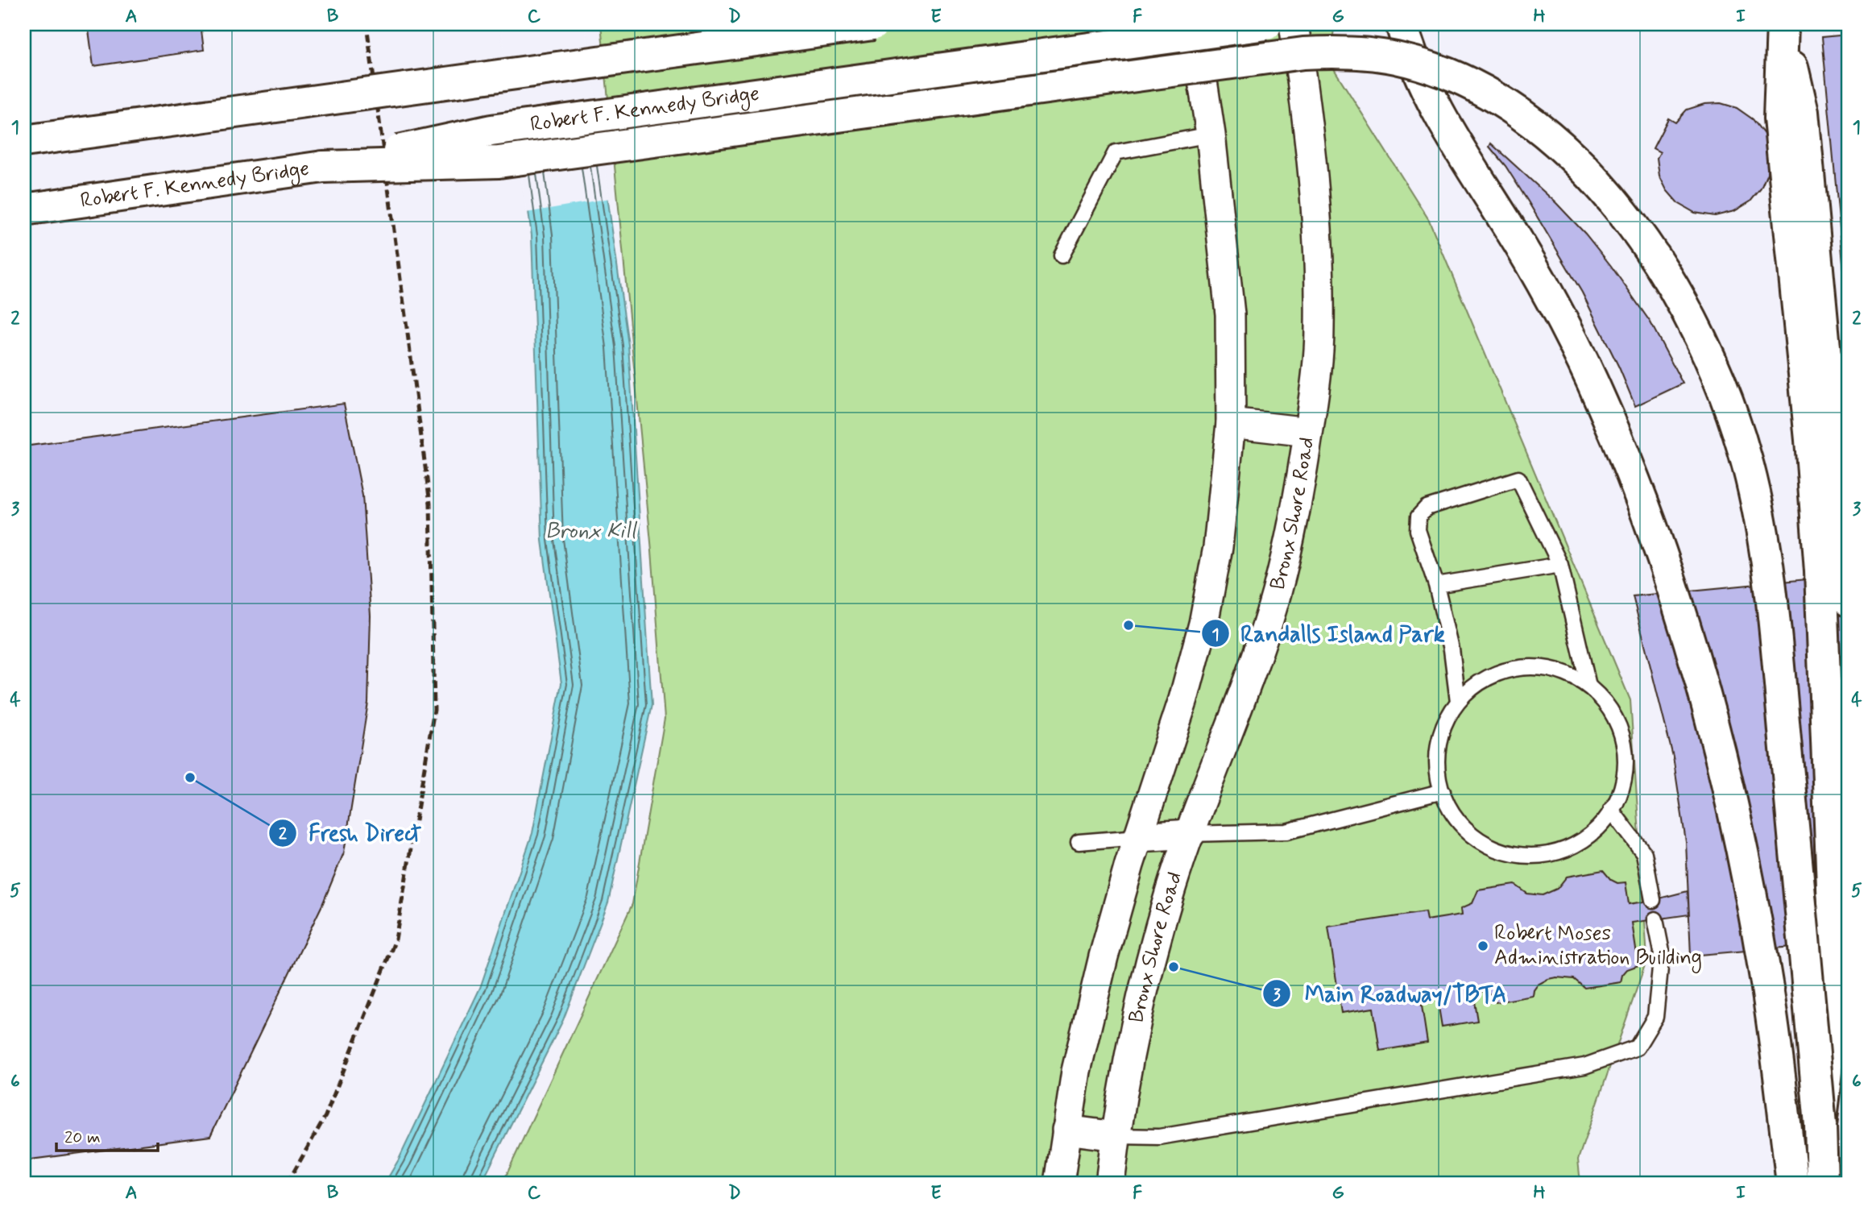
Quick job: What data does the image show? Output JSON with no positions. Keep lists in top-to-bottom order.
{
  "streets": {
    "highway": ["Robert F. Kennedy Bridge"],
    "street": ["Bronx Shore Road"]
  },
  "water": ["Bronx Kill"],
  "places": [
    "Randalls Island Park",
    "Fresh Direct",
    "Robert Moses Administration Building",
    "Main Roadway/TBTA"
  ],
  "scale_bar": "20 m",
  "grid": {
    "columns": [
      "A",
      "B",
      "C",
      "D",
      "E",
      "F",
      "G",
      "H",
      "I"
    ],
    "rows": [
      "1",
      "2",
      "3",
      "4",
      "5",
      "6"
    ]
  }
}
